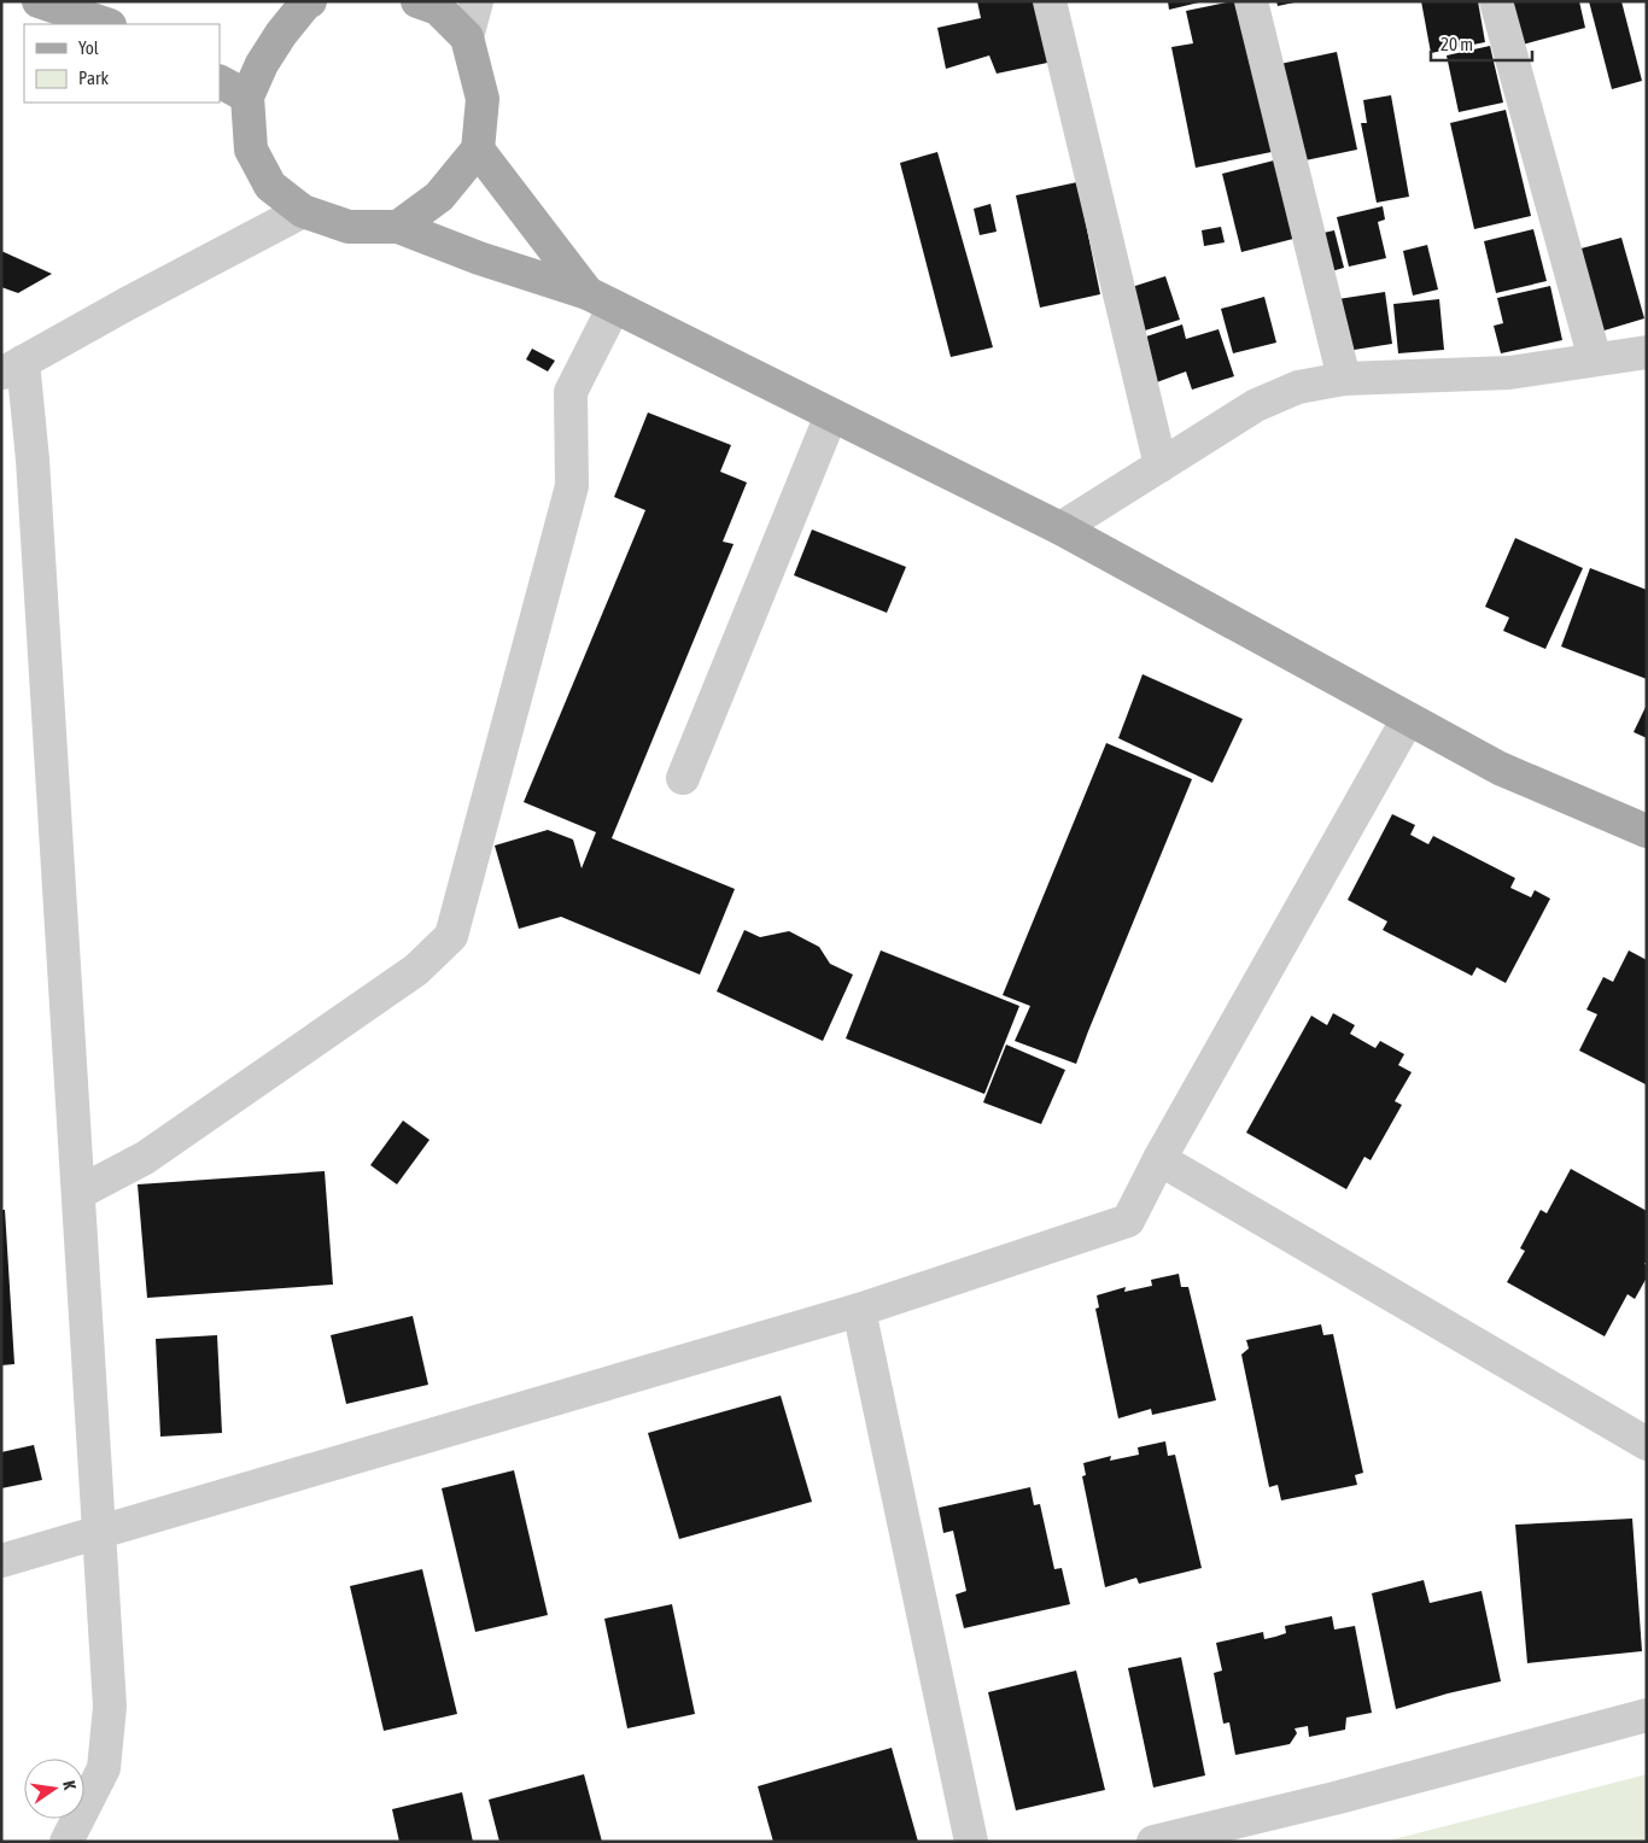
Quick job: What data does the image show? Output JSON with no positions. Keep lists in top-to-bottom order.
{
  "legend": ["Yol", "Park"],
  "scale_bar": "20 m",
  "north": "right"
}
